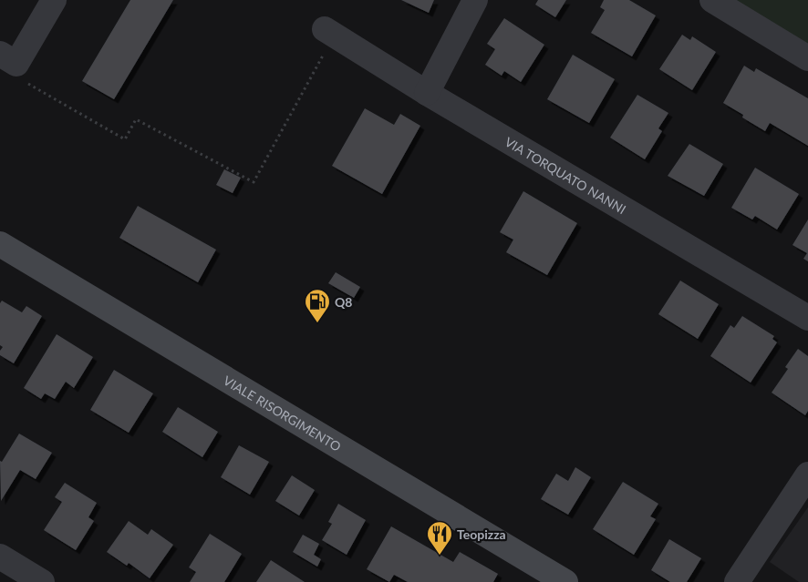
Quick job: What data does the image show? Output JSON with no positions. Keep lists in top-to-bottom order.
{
  "streets": {
    "street": ["VIA TORQUATO NANNI", "VIALE RISORGIMENTO"]
  },
  "places": {
    "fuel station": ["Q8"],
    "restaurant": ["Teopizza"]
  }
}
